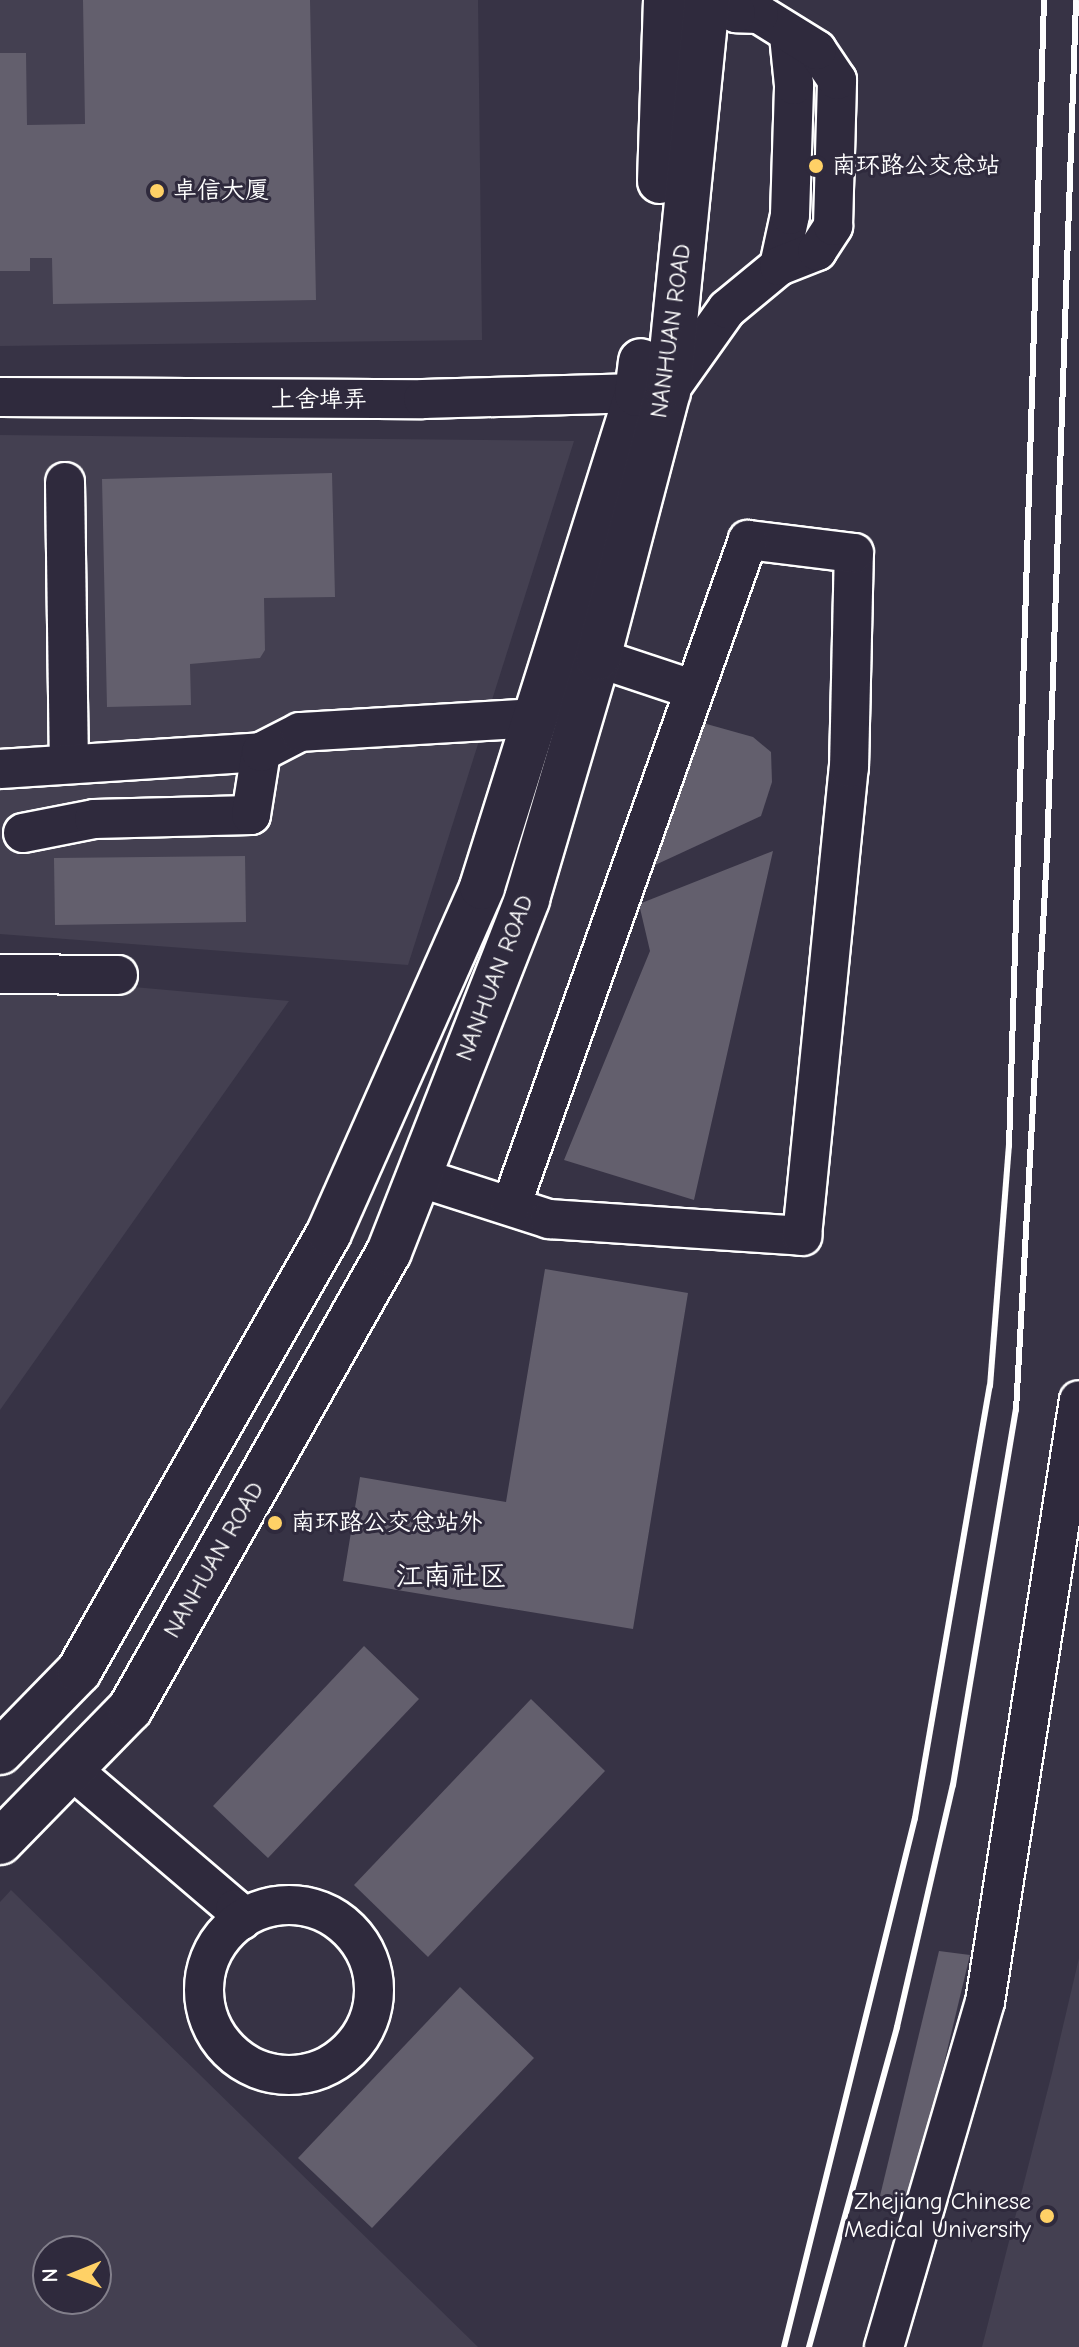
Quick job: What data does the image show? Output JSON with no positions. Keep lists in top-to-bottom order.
{
  "streets": {
    "main road": ["NANHUAN ROAD"],
    "street": ["上舍埠弄"]
  },
  "crossings": [
    ["NANHUAN ROAD", "上舍埠弄"]
  ],
  "districts": ["江南社区"],
  "places": [
    "南环路公交总站",
    "卓信大厦",
    "南环路公交总站外",
    "Zhejiang Chinese Medical University"
  ],
  "north": "left"
}
